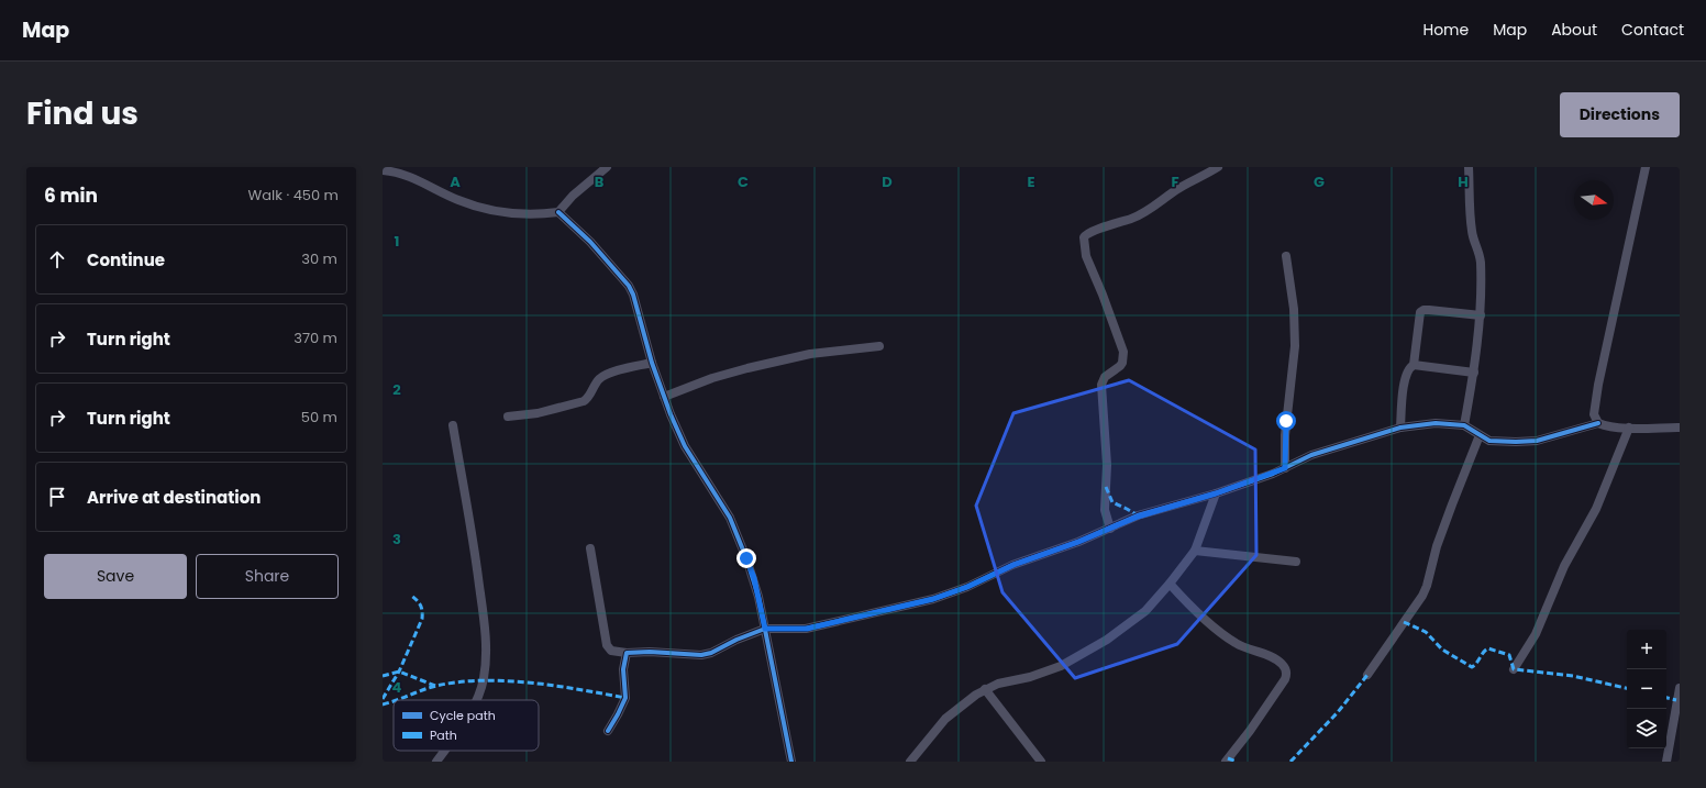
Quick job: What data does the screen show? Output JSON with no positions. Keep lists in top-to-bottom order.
{
  "legend": ["Cycle path", "Path"],
  "north": "right",
  "page": {
    "header": "Map",
    "nav": [
      "Home",
      "Map",
      "About",
      "Contact"
    ],
    "title": "Find us",
    "buttons": [
      "Directions",
      ["Save", "Share"]
    ],
    "heading": ["6 min", "Walk · 450 m"],
    "list": [
      ["Continue", "30 m"],
      ["Turn right", "370 m"],
      ["Turn right", "50 m"],
      "Arrive at destination"
    ],
    "map_buttons": ["+", "−"]
  },
  "grid": {
    "columns": [
      "A",
      "B",
      "C",
      "D",
      "E",
      "F",
      "G",
      "H"
    ],
    "rows": [
      "1",
      "2",
      "3",
      "4"
    ]
  }
}
